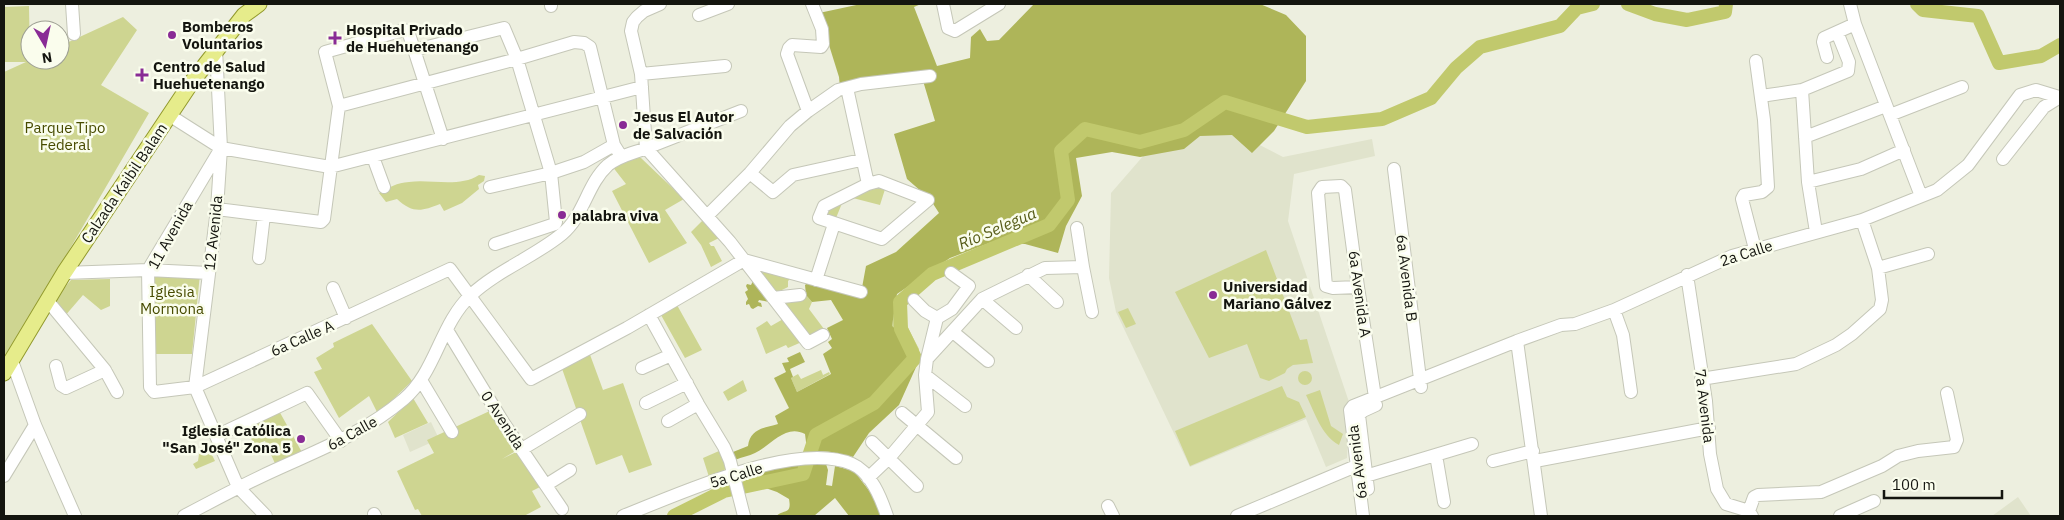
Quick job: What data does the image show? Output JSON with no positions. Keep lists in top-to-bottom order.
{
  "streets": {
    "main road": ["Calzada Kaibil Balam"],
    "street": [
      "12 Avenida",
      "11 Avenida",
      "2a Calle",
      "6a Avenida B",
      "6a Avenida A",
      "6a Calle A",
      "7a Avenida",
      "0 Avenida",
      "6a Calle",
      "6a Avenida",
      "5a Calle"
    ]
  },
  "crossings": [
    ["Calzada Kaibil Balam", "12 Avenida"],
    ["12 Avenida", "11 Avenida"],
    ["12 Avenida", "6a Calle A"],
    ["11 Avenida", "6a Calle A"],
    ["2a Calle", "6a Avenida B"],
    ["2a Calle", "6a Avenida A"],
    ["2a Calle", "7a Avenida"],
    ["2a Calle", "6a Avenida"],
    ["6a Calle A", "6a Calle"],
    ["0 Avenida", "6a Calle"]
  ],
  "water": ["Río Selegua"],
  "parks": ["Parque Tipo Federal", "Iglesia Mormona"],
  "places": {
    "other": [
      "Bomberos Voluntarios",
      "Jesus El Autor de Salvación",
      "palabra viva",
      "Universidad Mariano Gálvez",
      "Iglesia Católica \"San José\" Zona 5"
    ],
    "health": ["Hospital Privado de Huehuetenango", "Centro de Salud Huehuetenango"]
  },
  "scale_bar": "100 m",
  "north": "bottom"
}
